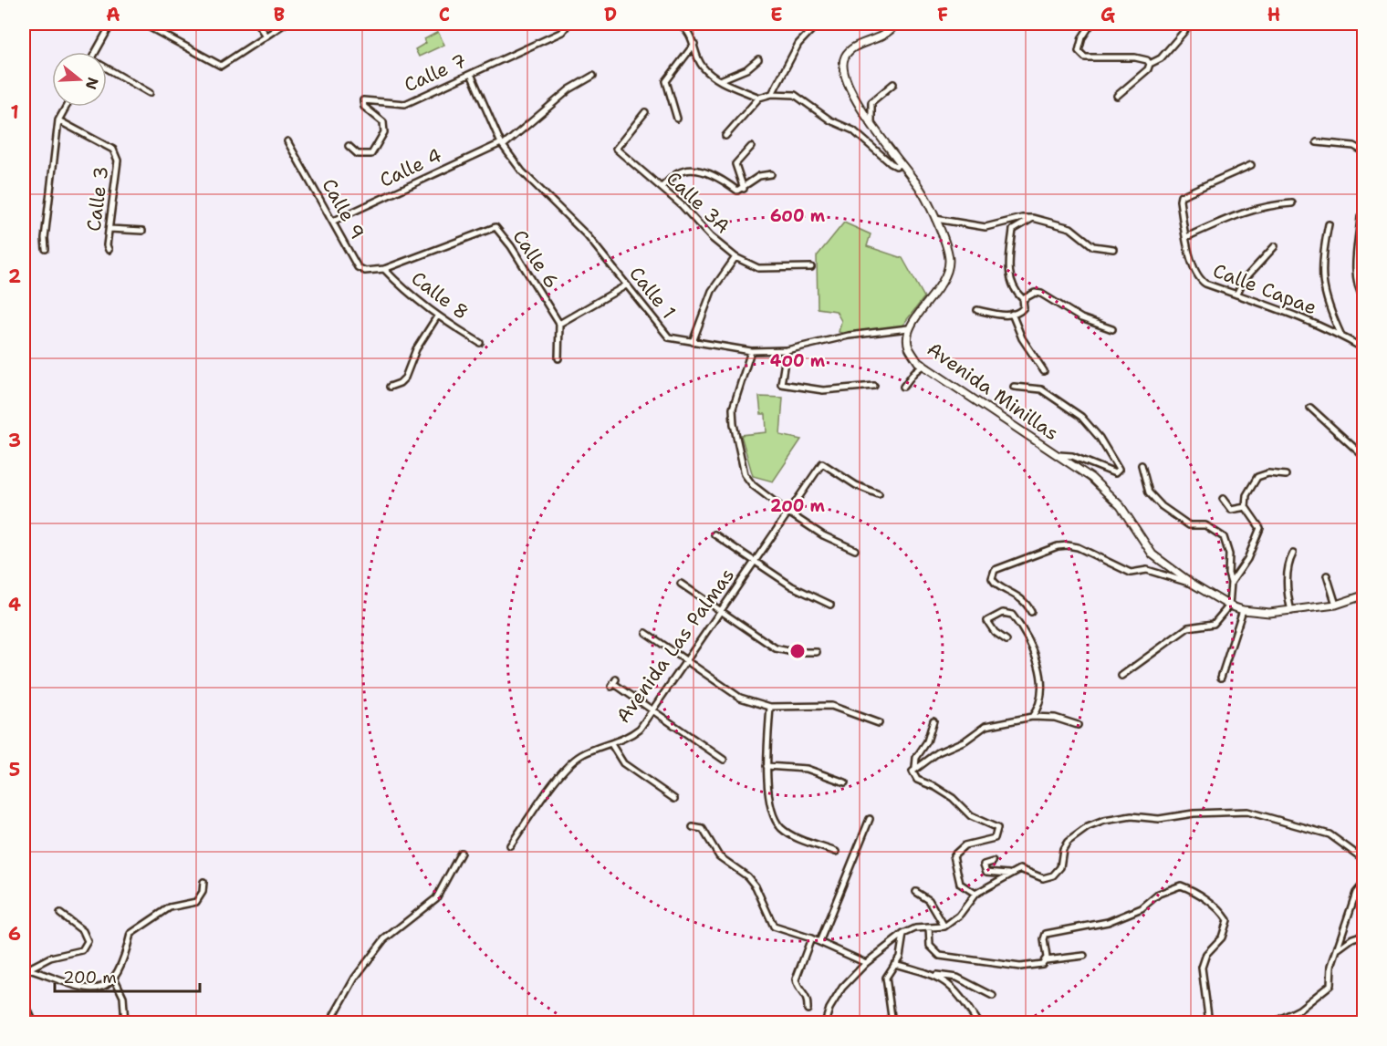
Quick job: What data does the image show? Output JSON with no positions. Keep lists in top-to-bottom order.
{
  "streets": {
    "street": [
      "Calle 7",
      "Calle 4",
      "Calle 3",
      "Calle 3A",
      "Calle 9",
      "Calle 6",
      "Calle Capae",
      "Calle 1",
      "Calle 8",
      "Avenida Minillas",
      "Avenida Las Palmas"
    ]
  },
  "crossings": [
    ["Calle 7", "Calle 1"],
    ["Calle 4", "Calle 9"],
    ["Calle 4", "Calle 1"],
    ["Calle 9", "Calle 6"],
    ["Calle 9", "Calle 8"],
    ["Calle 6", "Calle 8"],
    ["Calle 1", "Avenida Minillas"]
  ],
  "scale_bar": "200 m",
  "north": "right",
  "grid": {
    "columns": [
      "A",
      "B",
      "C",
      "D",
      "E",
      "F",
      "G",
      "H"
    ],
    "rows": [
      "1",
      "2",
      "3",
      "4",
      "5",
      "6"
    ]
  },
  "rings": ["600 m", "400 m", "200 m"]
}
